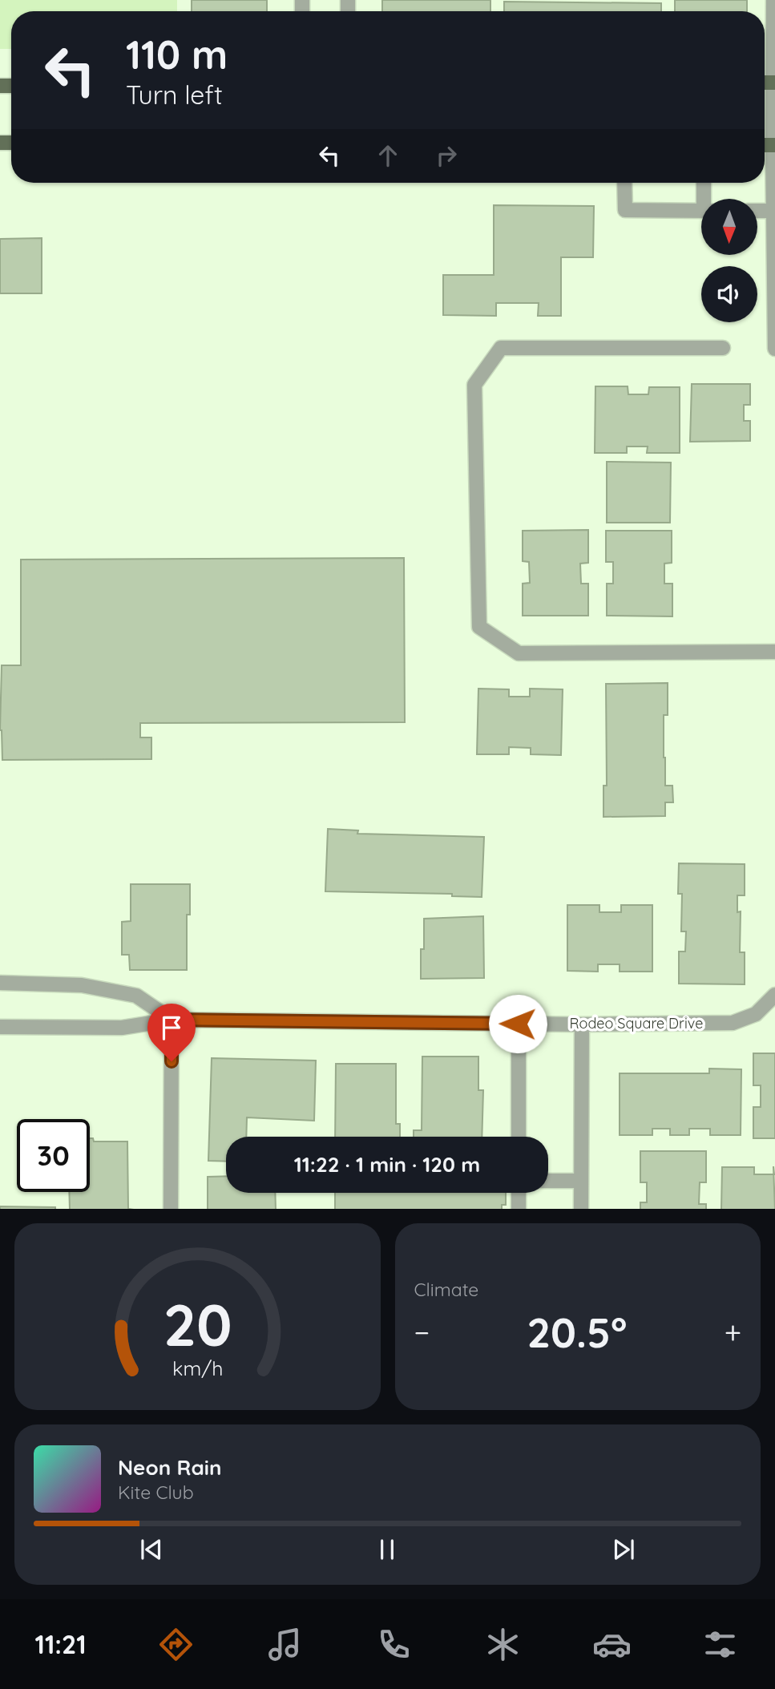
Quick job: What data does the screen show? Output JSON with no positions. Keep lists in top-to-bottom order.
{
  "streets": {
    "street": ["Rodeo Square Drive"]
  },
  "north": "bottom",
  "page": {
    "turn": ["110 m", "Turn left"],
    "limit": "30",
    "trip": "11:22 · 1 min · 120 m",
    "tile": "Climate",
    "heat": ["−", "20.5°", "+"],
    "song": ["Neon Rain", "Kite Club"],
    "tabs": "11:21",
    "gauge": ["20", "km/h"]
  }
}
